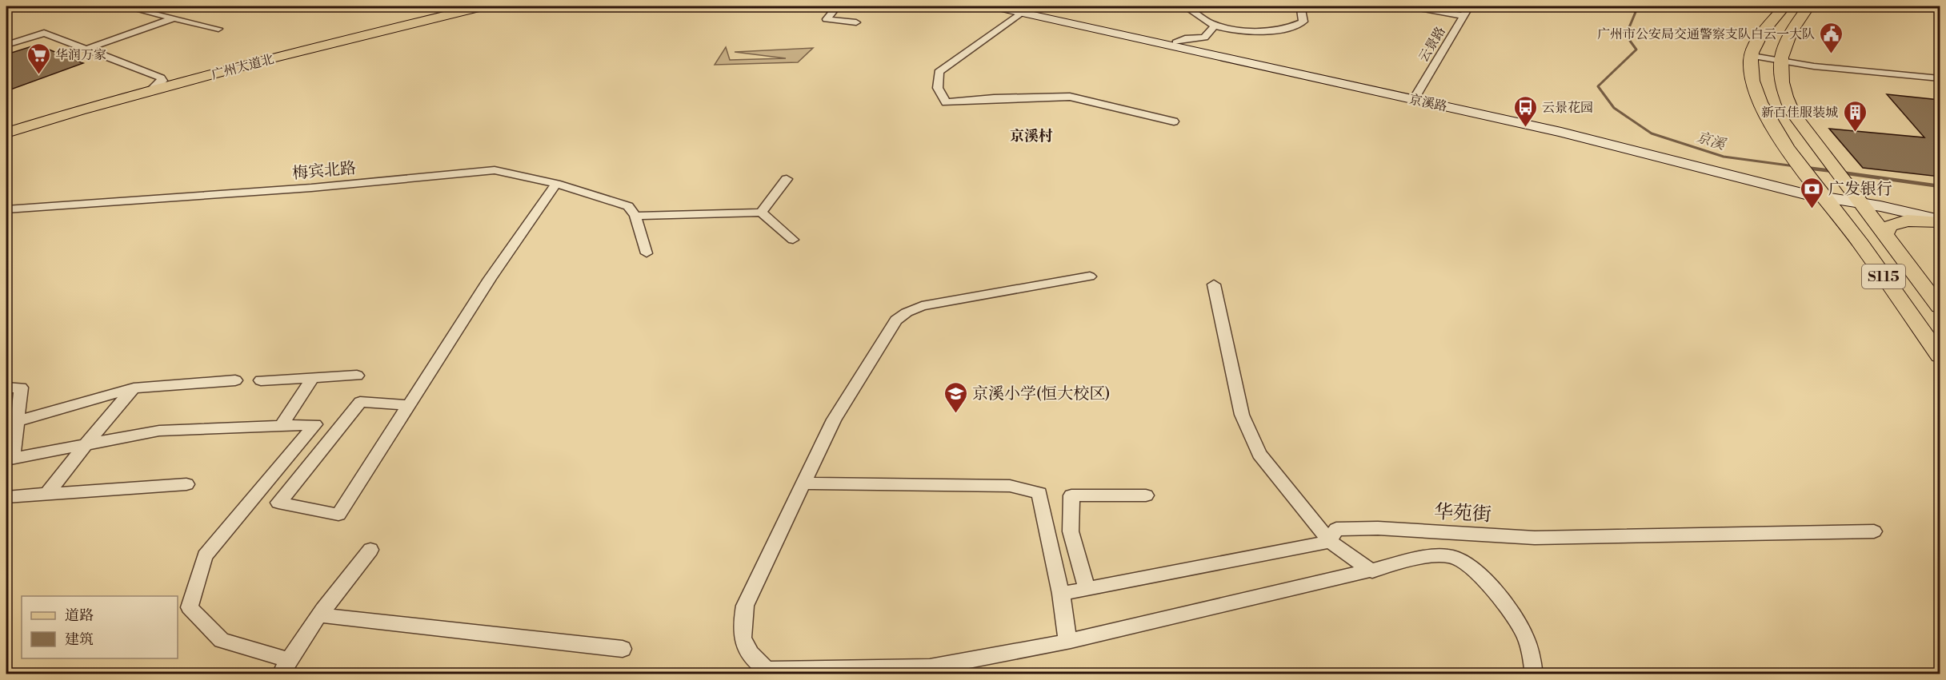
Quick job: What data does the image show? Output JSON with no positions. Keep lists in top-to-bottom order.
{
  "streets": {
    "highway": ["广州大道北"],
    "main road": ["京溪路", "S115"],
    "street": ["云景路", "梅宾北路", "华苑街"]
  },
  "crossings": [
    ["云景路", "京溪路"],
    ["京溪路", "S115"]
  ],
  "districts": ["京溪村"],
  "water": ["京溪"],
  "places": {
    "public building": ["广州市公安局交通警察支队白云一大队"],
    "supermarket": ["华润万家"],
    "bus stop": ["云景花园"],
    "building": ["新百佳服装城"],
    "bank": ["广发银行"],
    "school or university": ["京溪小学(恒大校区)"]
  },
  "legend": ["道路", "建筑"]
}
